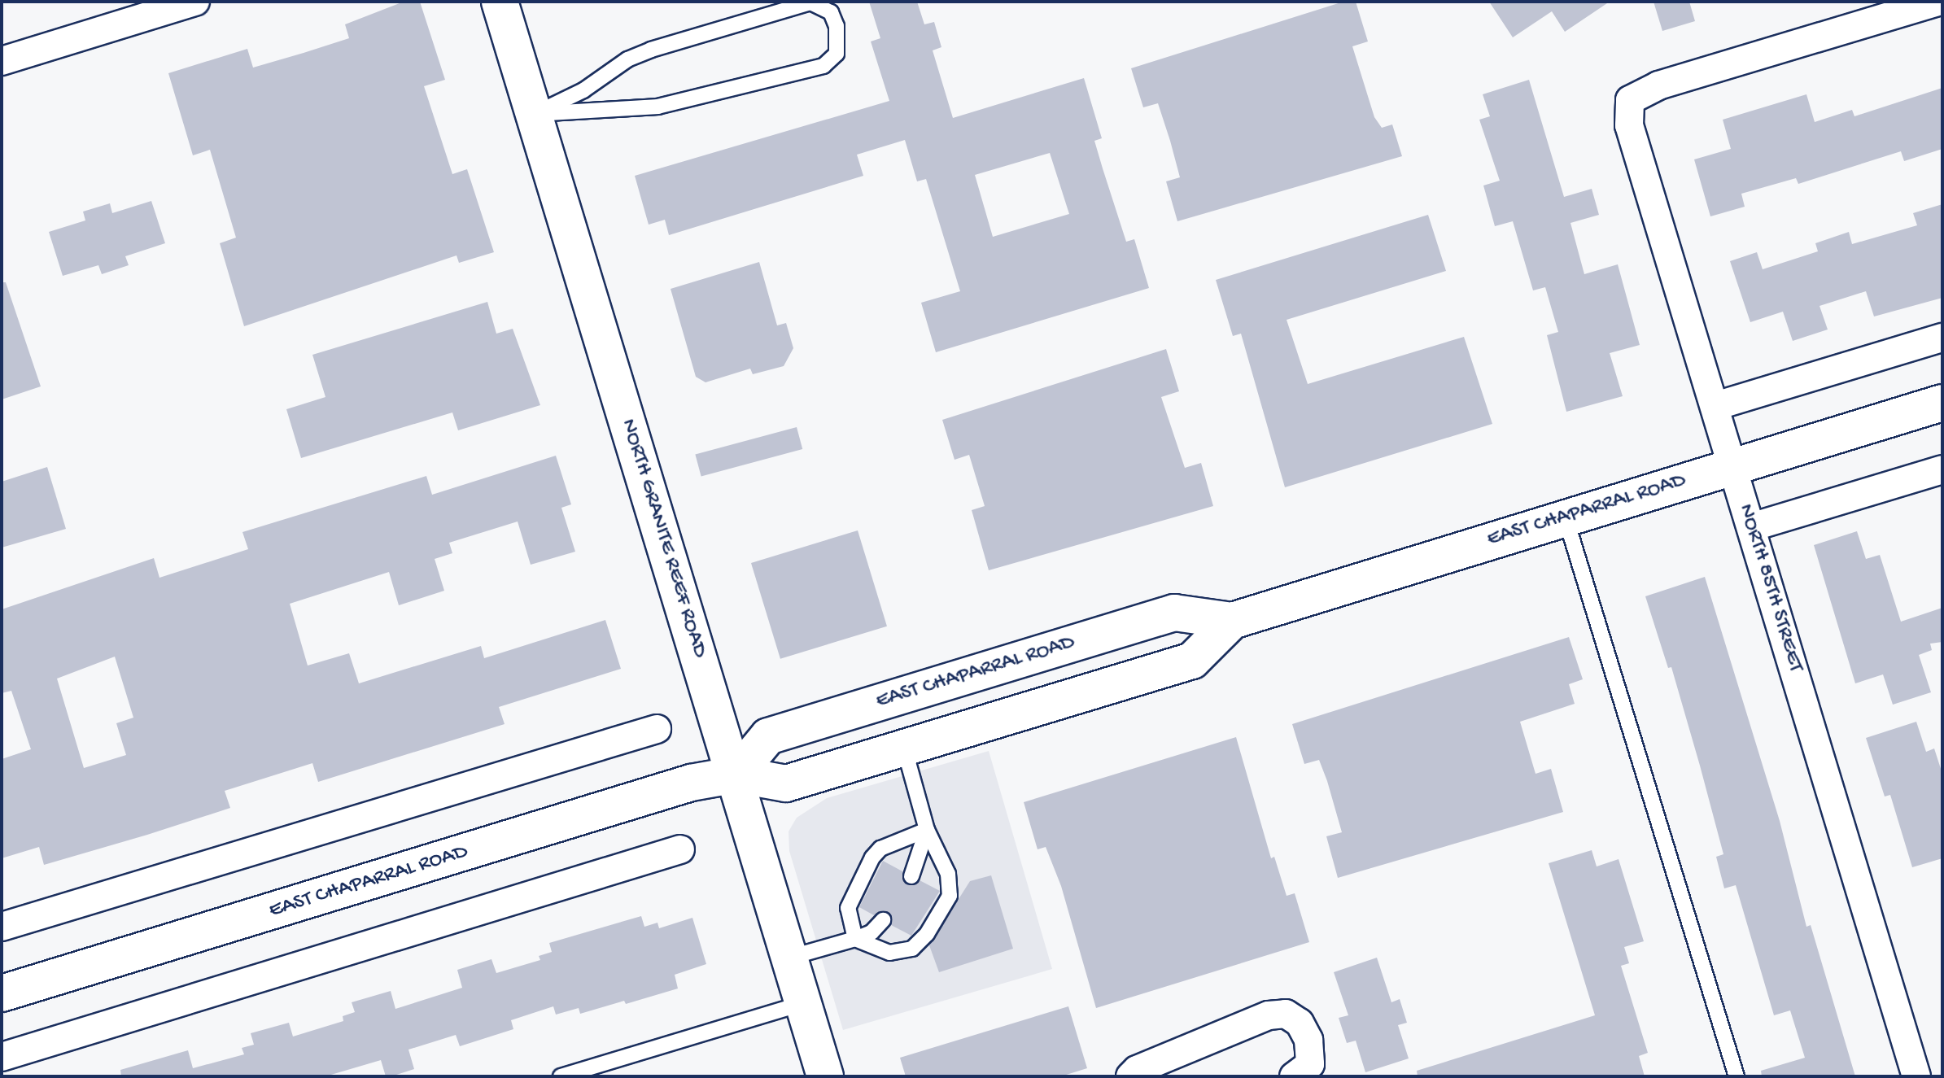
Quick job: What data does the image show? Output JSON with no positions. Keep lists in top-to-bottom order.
{
  "streets": {
    "main road": ["EAST CHAPARRAL ROAD", "NORTH GRANITE REEF ROAD"],
    "street": ["NORTH 85TH STREET"]
  },
  "crossings": [
    ["EAST CHAPARRAL ROAD", "NORTH GRANITE REEF ROAD"],
    ["EAST CHAPARRAL ROAD", "NORTH 85TH STREET"]
  ]
}
